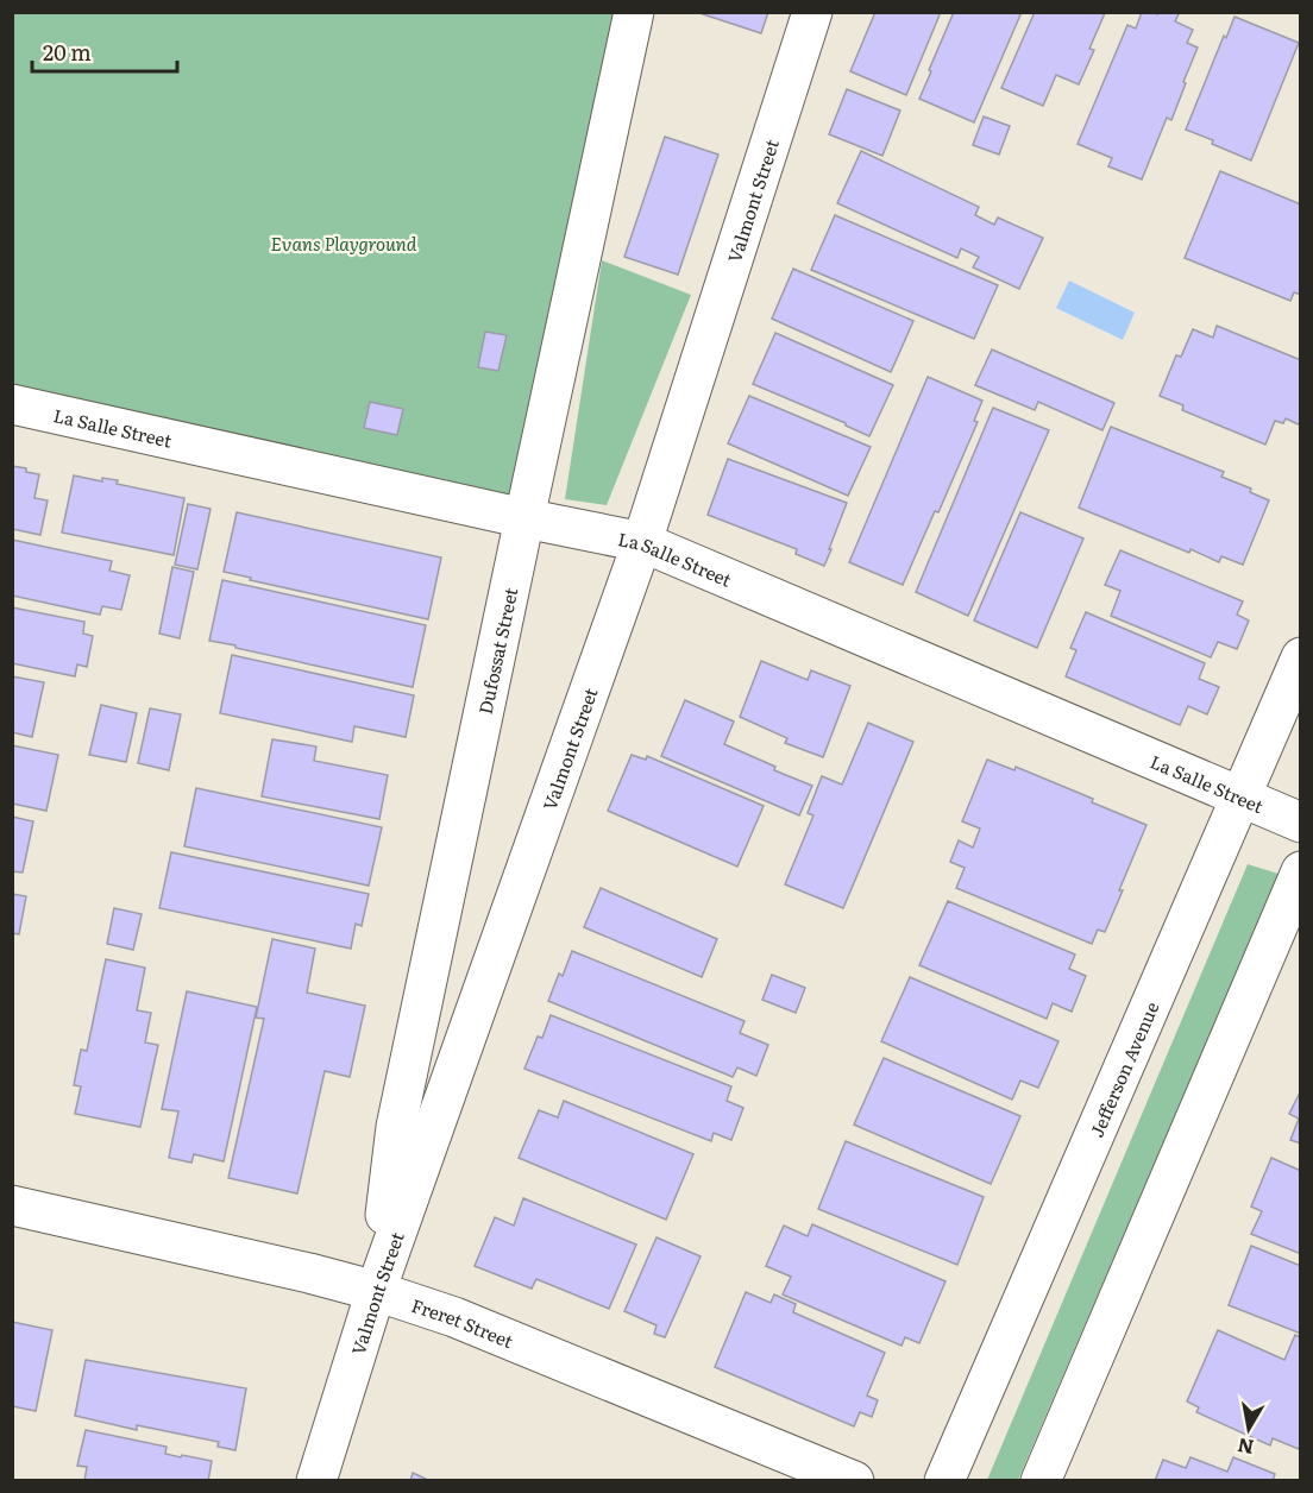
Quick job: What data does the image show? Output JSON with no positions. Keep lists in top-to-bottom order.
{
  "streets": {
    "street": [
      "Valmont Street",
      "La Salle Street",
      "Dufossat Street",
      "Jefferson Avenue",
      "Freret Street"
    ]
  },
  "crossings": [
    ["Valmont Street", "La Salle Street"],
    ["Valmont Street", "Dufossat Street"],
    ["Valmont Street", "Freret Street"],
    ["La Salle Street", "Dufossat Street"],
    ["La Salle Street", "Jefferson Avenue"],
    ["Dufossat Street", "Freret Street"]
  ],
  "parks": ["Evans Playground"],
  "scale_bar": "20 m",
  "north": "bottom"
}
